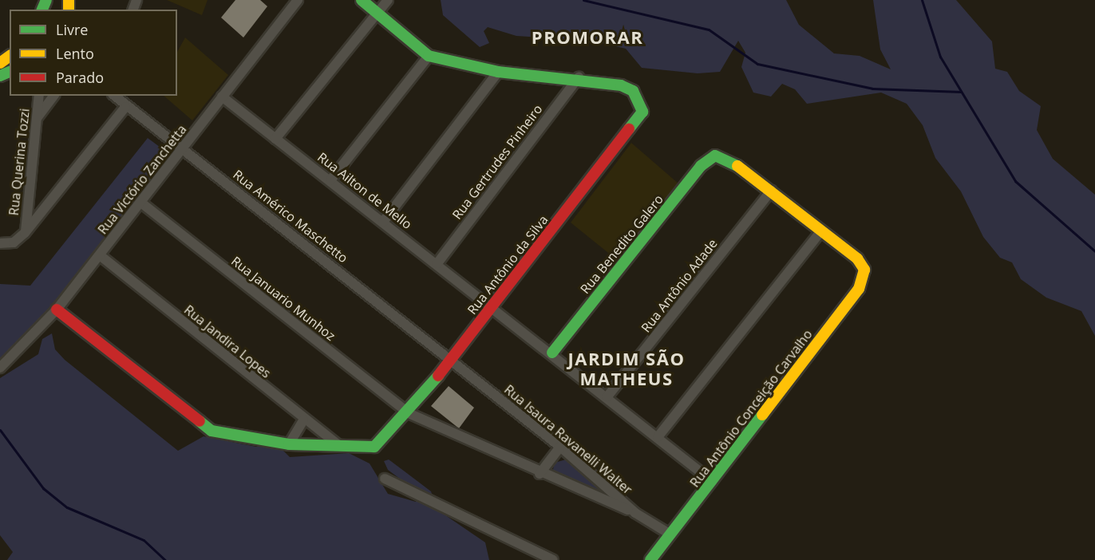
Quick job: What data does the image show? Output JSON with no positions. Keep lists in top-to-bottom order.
{
  "streets": {
    "street": [
      "Rua Querina Tozzi",
      "Rua Gertrudes Pinheiro",
      "Rua Victório Zanchetta",
      "Rua Ailton de Mello",
      "Rua Américo Maschetto",
      "Rua Benedito Galero",
      "Rua Antônio da Silva",
      "Rua Antônio Adade",
      "Rua Januario Munhoz",
      "Rua Jandira Lopes",
      "Rua Antônio Conceição Carvalho",
      "Rua Isaura Ravanelli Walter"
    ]
  },
  "crossings": [
    ["Rua Gertrudes Pinheiro", "Rua Ailton de Mello"],
    ["Rua Gertrudes Pinheiro", "Rua Antônio da Silva"],
    ["Rua Victório Zanchetta", "Rua Ailton de Mello"],
    ["Rua Victório Zanchetta", "Rua Américo Maschetto"],
    ["Rua Victório Zanchetta", "Rua Januario Munhoz"],
    ["Rua Victório Zanchetta", "Rua Jandira Lopes"],
    ["Rua Ailton de Mello", "Rua Benedito Galero"],
    ["Rua Ailton de Mello", "Rua Antônio da Silva"],
    ["Rua Ailton de Mello", "Rua Antônio Adade"],
    ["Rua Ailton de Mello", "Rua Antônio Conceição Carvalho"],
    ["Rua Américo Maschetto", "Rua Antônio da Silva"],
    ["Rua Américo Maschetto", "Rua Isaura Ravanelli Walter"],
    ["Rua Benedito Galero", "Rua Antônio Adade"],
    ["Rua Antônio da Silva", "Rua Januario Munhoz"],
    ["Rua Antônio da Silva", "Rua Jandira Lopes"],
    ["Rua Antônio da Silva", "Rua Isaura Ravanelli Walter"],
    ["Rua Januario Munhoz", "Rua Isaura Ravanelli Walter"],
    ["Rua Antônio Conceição Carvalho", "Rua Isaura Ravanelli Walter"]
  ],
  "districts": ["PROMORAR", "JARDIM SÃO MATHEUS"],
  "legend": ["Livre", "Lento", "Parado"]
}
